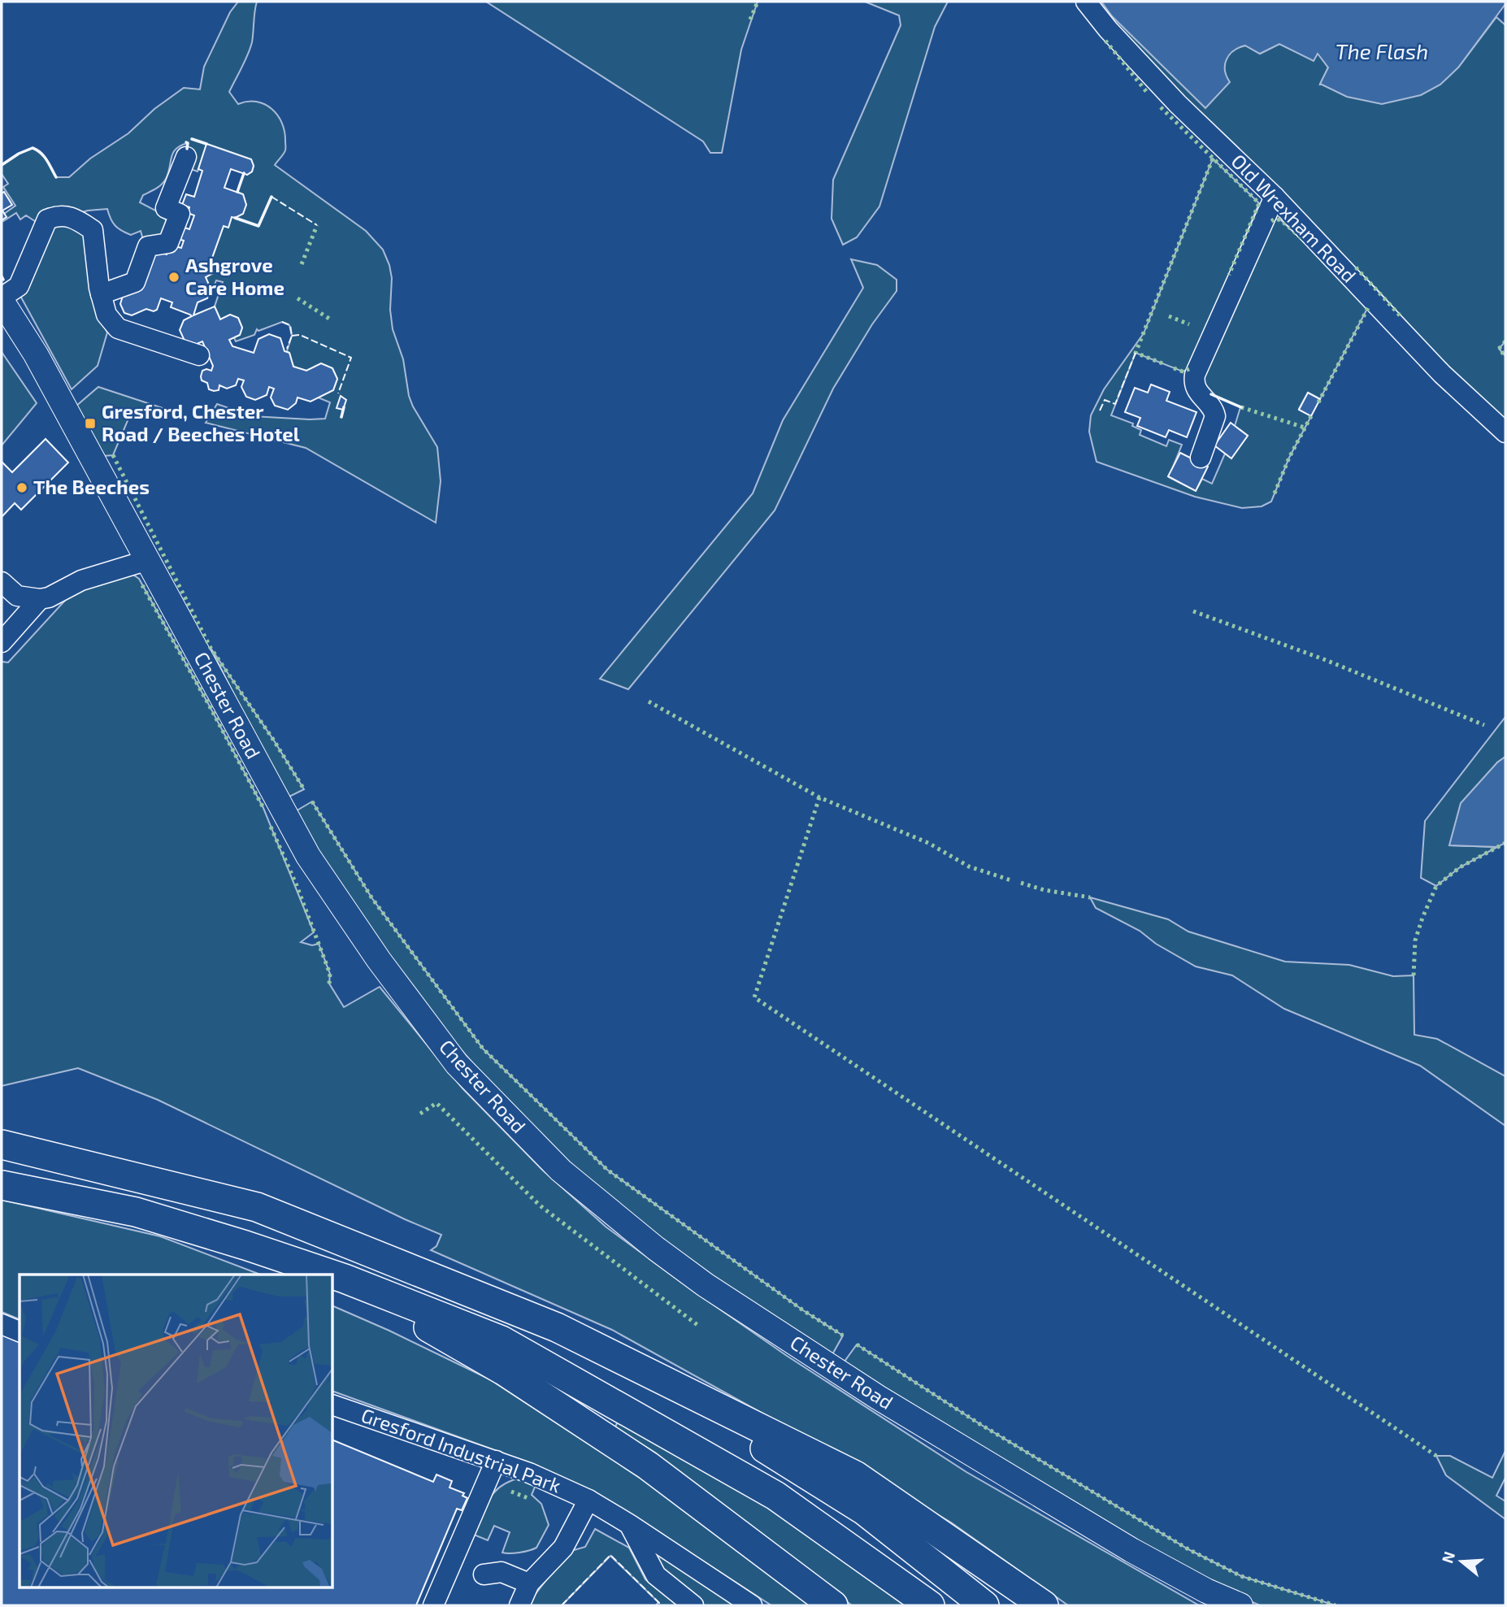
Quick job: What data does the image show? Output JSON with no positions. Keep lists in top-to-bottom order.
{
  "streets": {
    "main road": ["Chester Road"],
    "street": ["Old Wrexham Road", "Gresford Industrial Park"]
  },
  "water": ["The Flash"],
  "places": {
    "other": ["Ashgrove Care Home", "The Beeches"],
    "transit": ["Gresford, Chester Road / Beeches Hotel"]
  },
  "north": "left"
}
